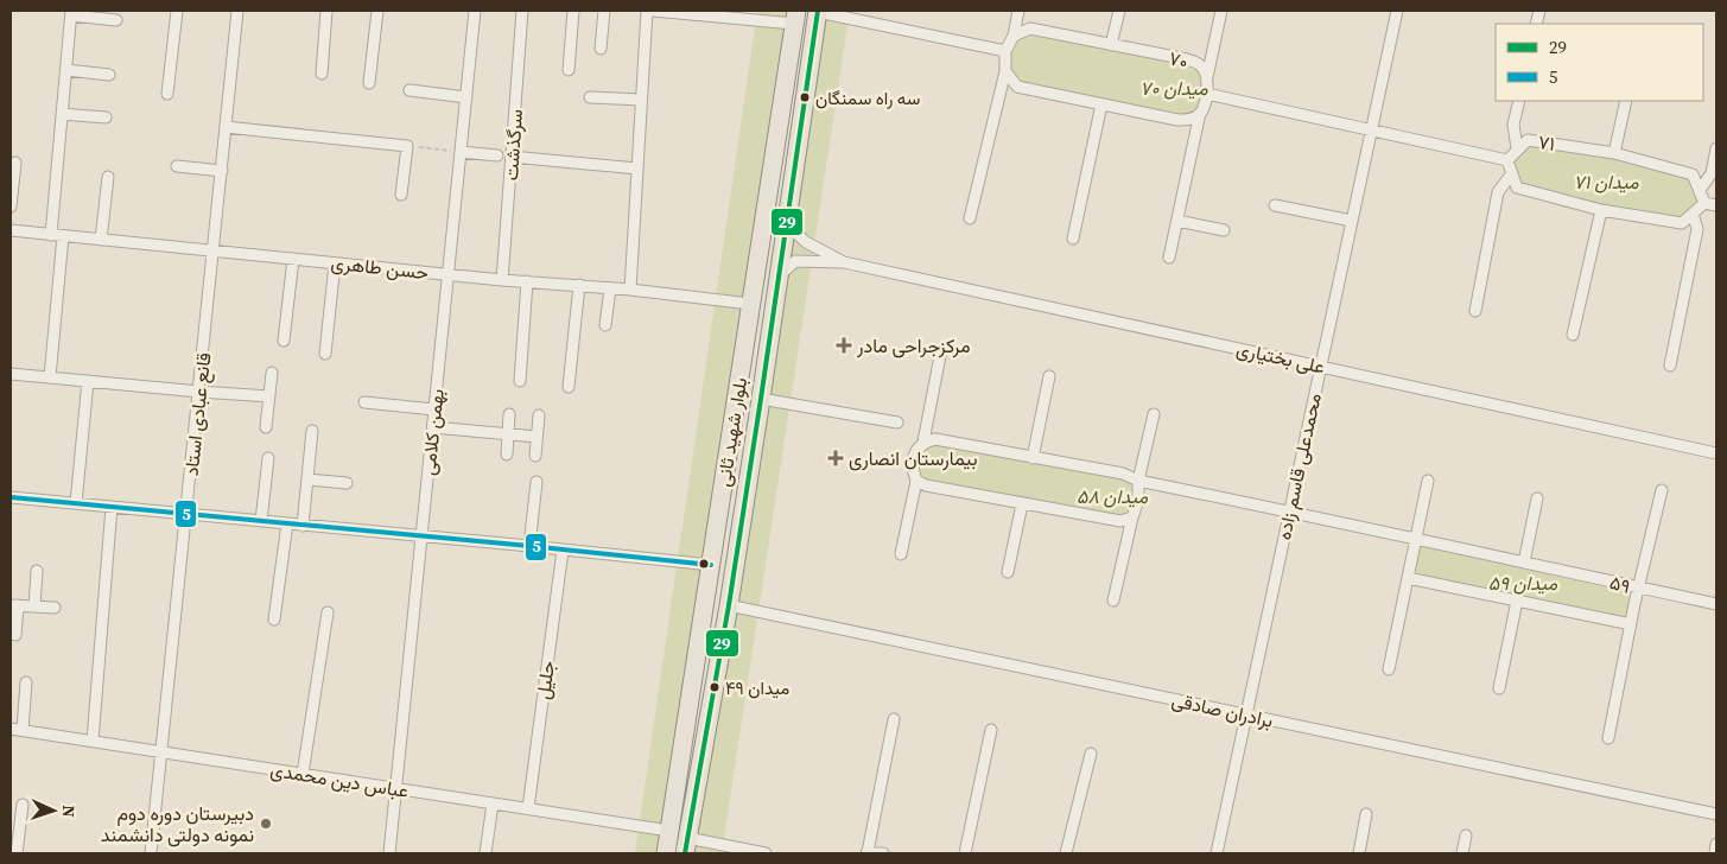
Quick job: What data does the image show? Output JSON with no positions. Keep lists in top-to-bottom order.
{
  "streets": {
    "main road": ["بلوار شهید ثانی"],
    "street": [
      "۷۰",
      "۷۱",
      "سرگذشت",
      "حسن طاهری",
      "علی بختیاری",
      "قانع عبادی استاد",
      "بهمن کلامی",
      "محمدعلی قاسم زاده",
      "۵۹",
      "جلیل",
      "برادران صادقی",
      "عباس دین محمدی"
    ]
  },
  "crossings": [
    ["سرگذشت", "حسن طاهری"],
    ["حسن طاهری", "قانع عبادی استاد"],
    ["حسن طاهری", "بهمن کلامی"],
    ["حسن طاهری", "بلوار شهید ثانی"],
    ["علی بختیاری", "محمدعلی قاسم زاده"],
    ["قانع عبادی استاد", "عباس دین محمدی"],
    ["بهمن کلامی", "عباس دین محمدی"],
    ["بلوار شهید ثانی", "برادران صادقی"],
    ["بلوار شهید ثانی", "عباس دین محمدی"],
    ["محمدعلی قاسم زاده", "۵۹"],
    ["محمدعلی قاسم زاده", "برادران صادقی"],
    ["جلیل", "عباس دین محمدی"]
  ],
  "parks": [
    "میدان ۷۰",
    "میدان ۷۱",
    "میدان ۵۸",
    "میدان ۵۹"
  ],
  "places": {
    "other": ["سه راه سمنگان", "میدان ۴۹", "دبیرستان دوره دوم نمونه دولتی دانشمند"],
    "health": ["مرکزجراحی مادر", "بیمارستان انصاری"]
  },
  "lines": ["transit line 29", "transit line 5"],
  "legend": ["29", "5"],
  "north": "right"
}
